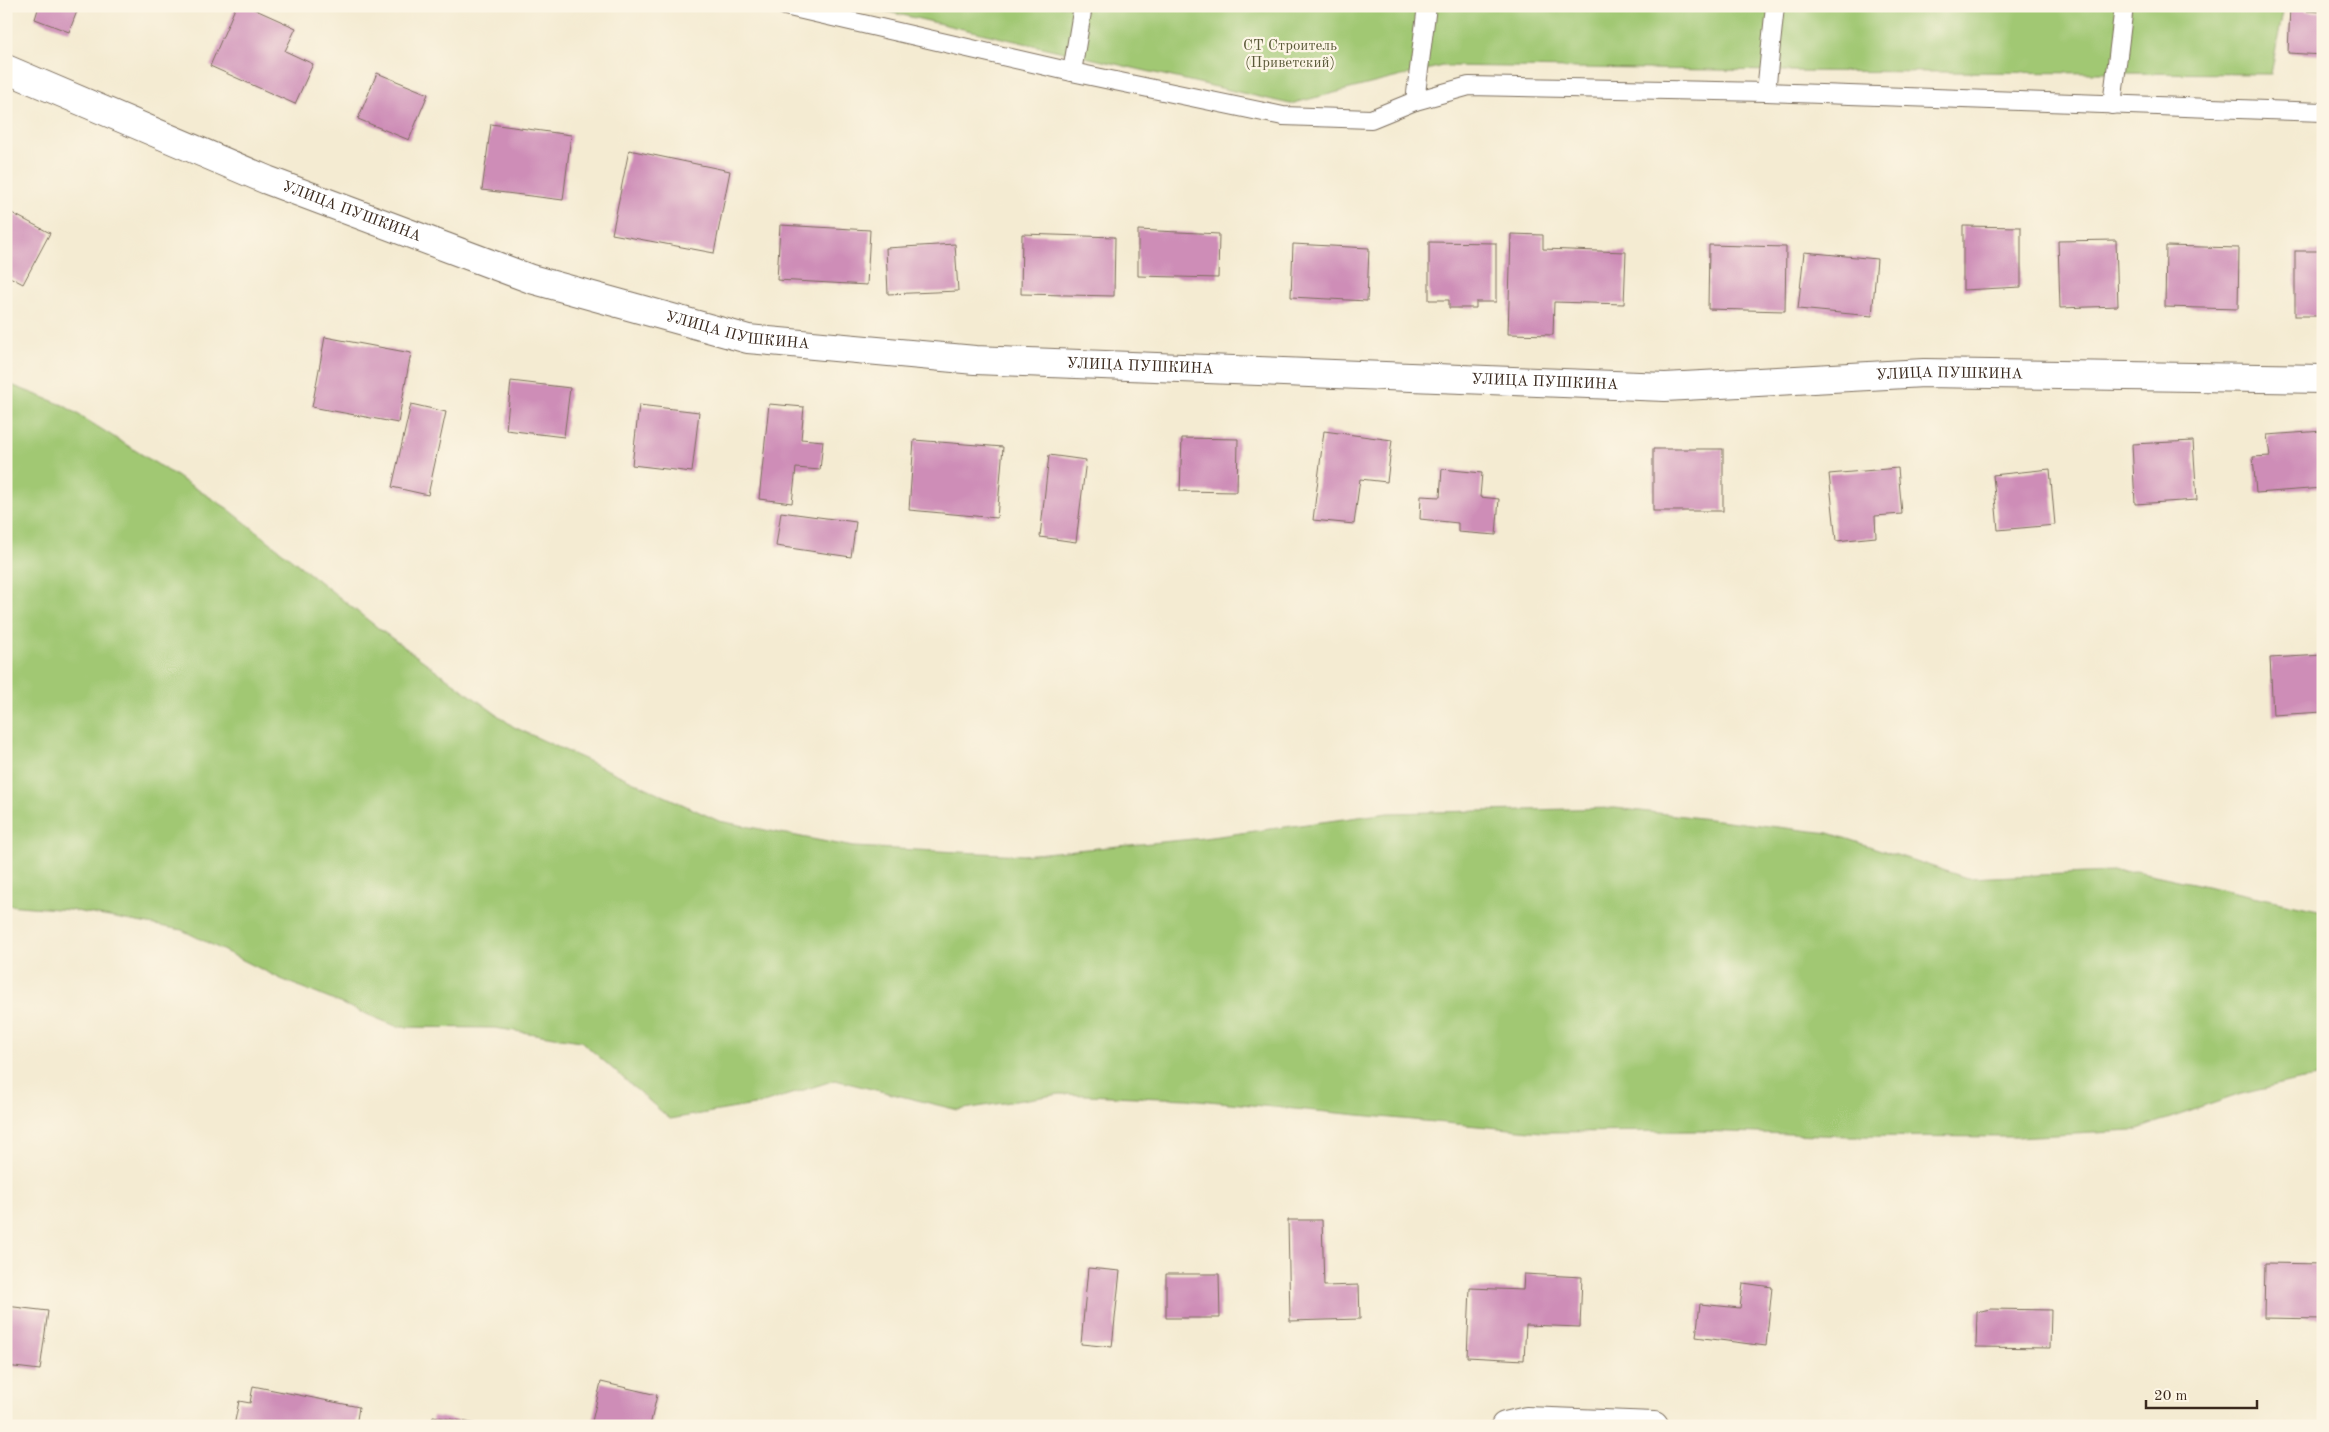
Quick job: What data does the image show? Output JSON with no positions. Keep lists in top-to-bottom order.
{
  "streets": {
    "street": ["УЛИЦА ПУШКИНА"]
  },
  "parks": ["СТ Строитель (Приветский)"],
  "scale_bar": "20 m"
}
